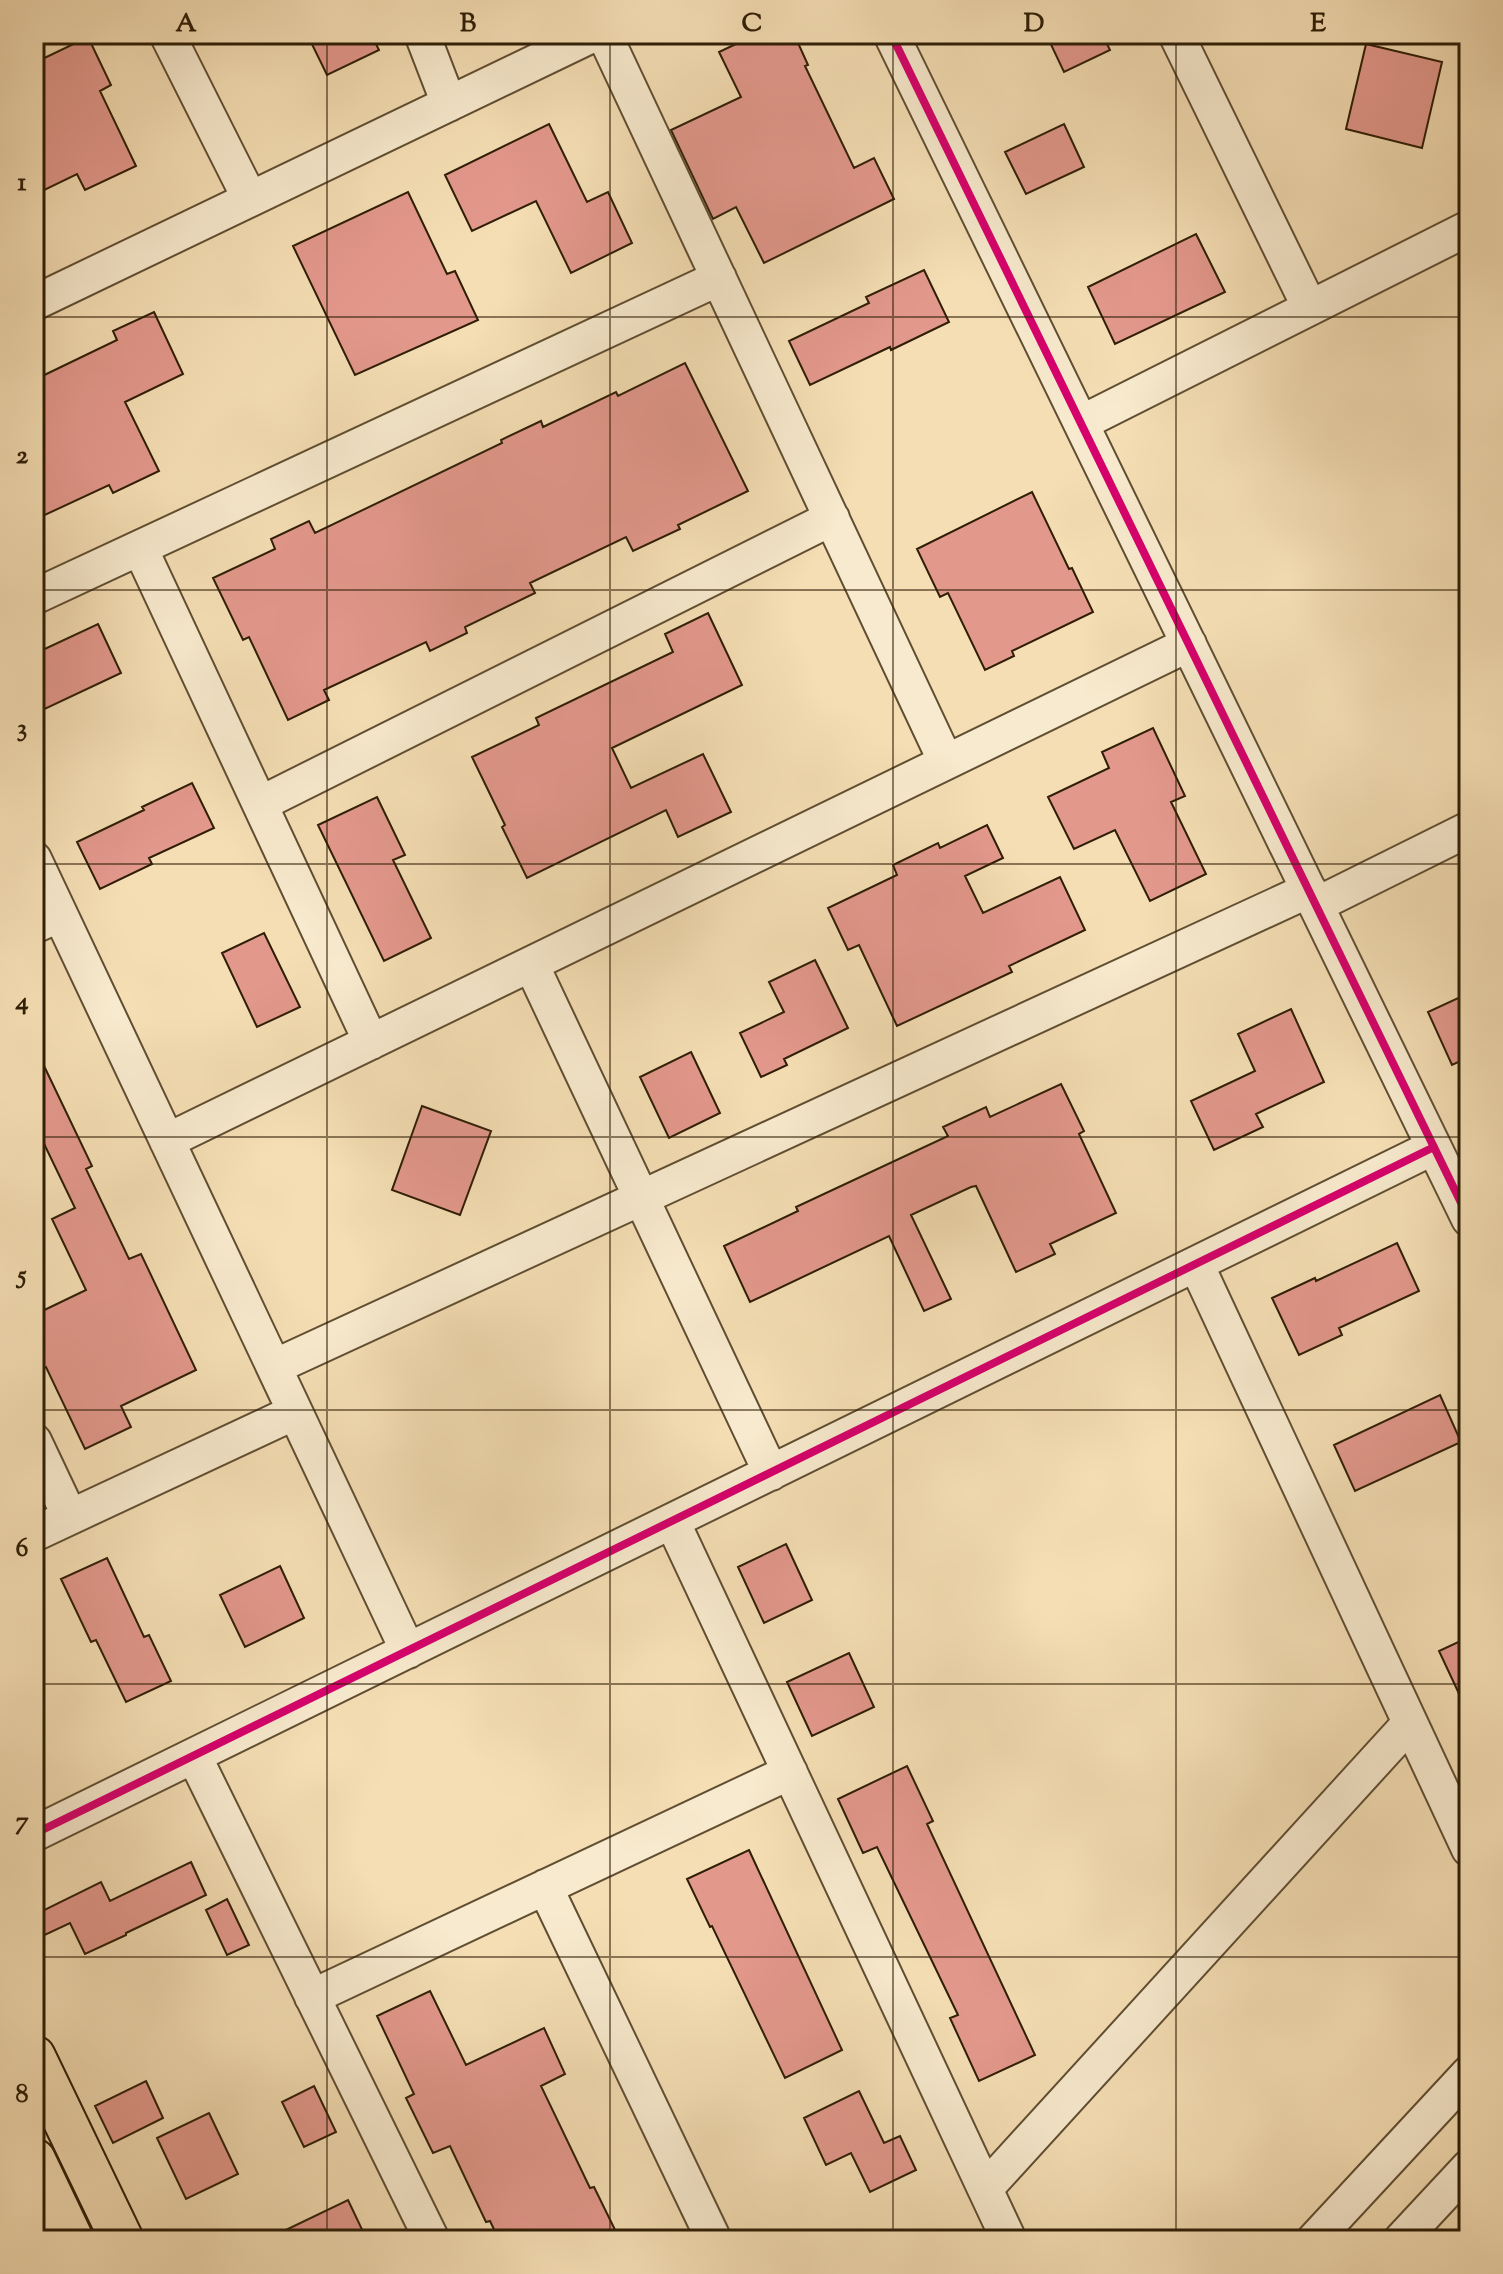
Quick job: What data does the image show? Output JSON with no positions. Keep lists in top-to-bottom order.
{
  "grid": {
    "columns": [
      "A",
      "B",
      "C",
      "D",
      "E"
    ],
    "rows": [
      "1",
      "2",
      "3",
      "4",
      "5",
      "6",
      "7",
      "8"
    ]
  }
}
